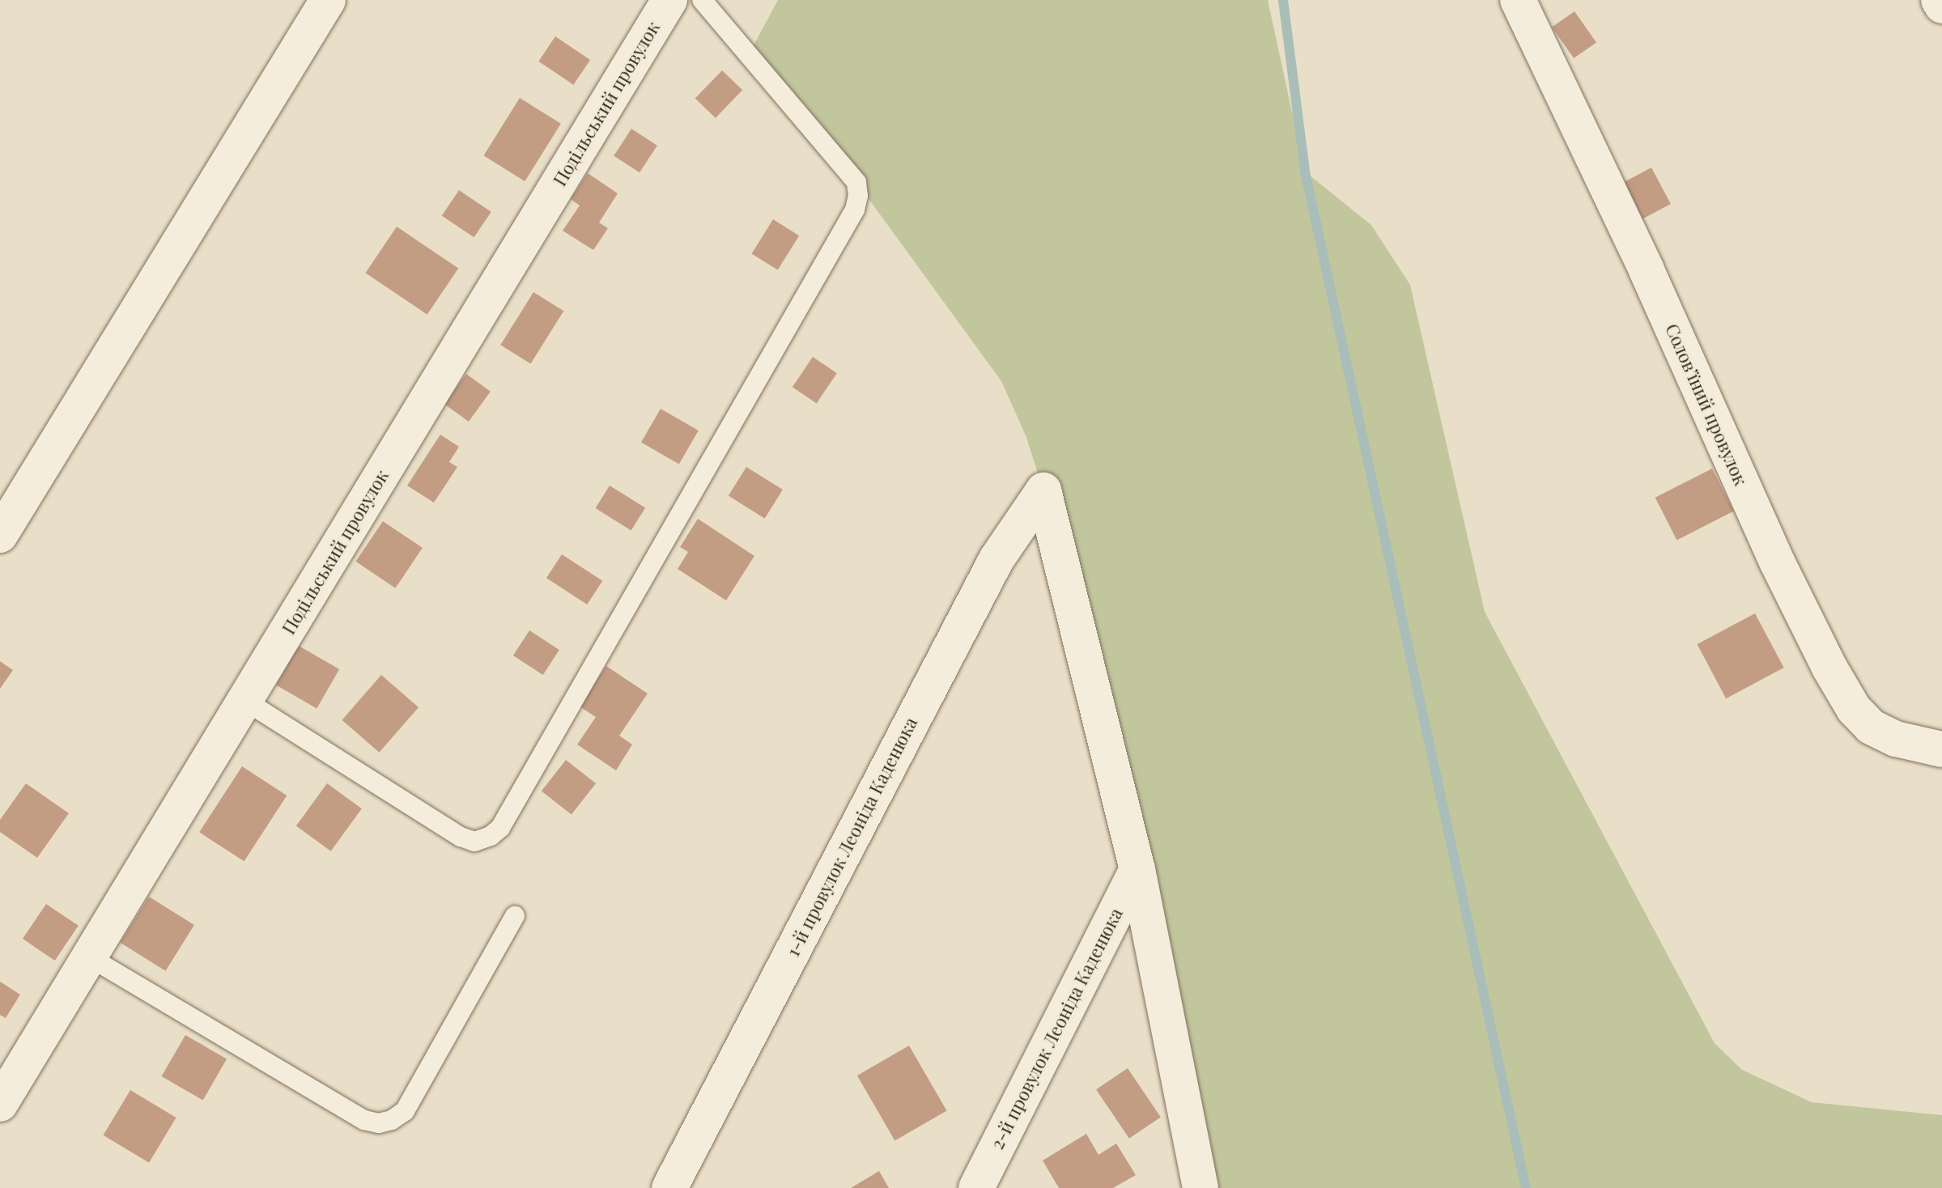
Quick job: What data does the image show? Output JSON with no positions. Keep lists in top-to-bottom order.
{
  "streets": {
    "street": [
      "Подільський провулок",
      "Соловʼїний провулок",
      "1-й провулок Леоніда Каденюка",
      "2-й провулок Леоніда Каденюка"
    ]
  },
  "crossings": [
    ["1-й провулок Леоніда Каденюка", "2-й провулок Леоніда Каденюка"]
  ]
}
